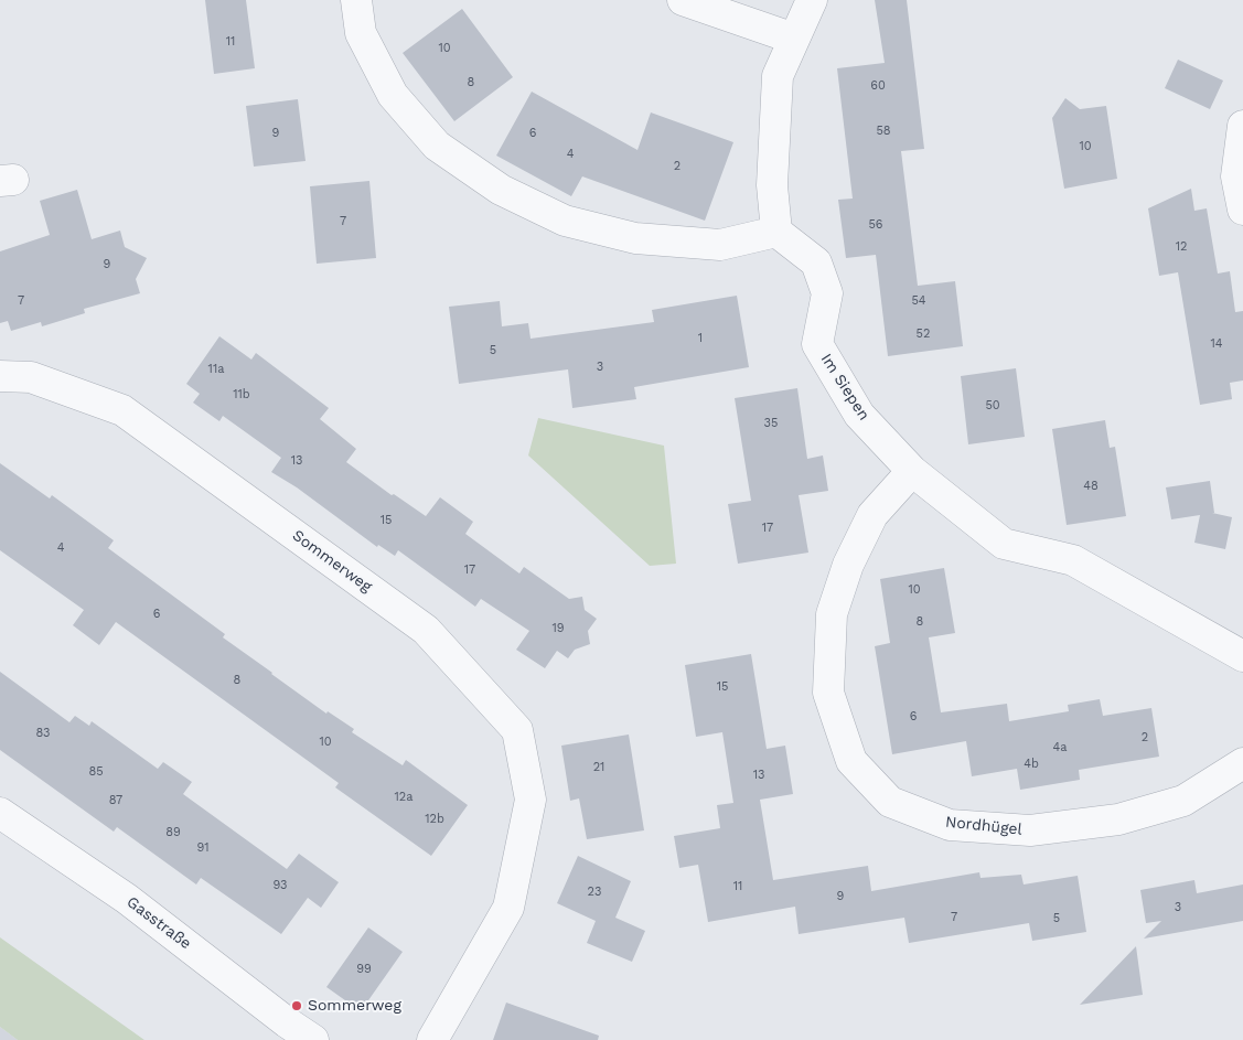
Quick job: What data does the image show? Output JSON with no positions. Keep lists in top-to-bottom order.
{
  "streets": {
    "street": [
      "Im Siepen",
      "Sommerweg",
      "Nordhügel",
      "Gasstraße"
    ]
  },
  "crossings": [
    ["Im Siepen", "Nordhügel"]
  ],
  "places": ["Sommerweg"],
  "house_numbers": [
    "11",
    "10",
    "8",
    "60",
    "58",
    "9",
    "6",
    "10",
    "4",
    "2",
    "7",
    "56",
    "12",
    "9",
    "7",
    "54",
    "52",
    "1",
    "14",
    "5",
    "3",
    "11a",
    "11b",
    "50",
    "35",
    "13",
    "48",
    "15",
    "17",
    "4",
    "17",
    "10",
    "6",
    "8",
    "19",
    "8",
    "15",
    "6",
    "83",
    "2",
    "10",
    "4a",
    "4b",
    "21",
    "85",
    "13",
    "12a",
    "87",
    "12b",
    "89",
    "91",
    "93",
    "11",
    "23",
    "9",
    "3",
    "7",
    "5",
    "99"
  ]
}
